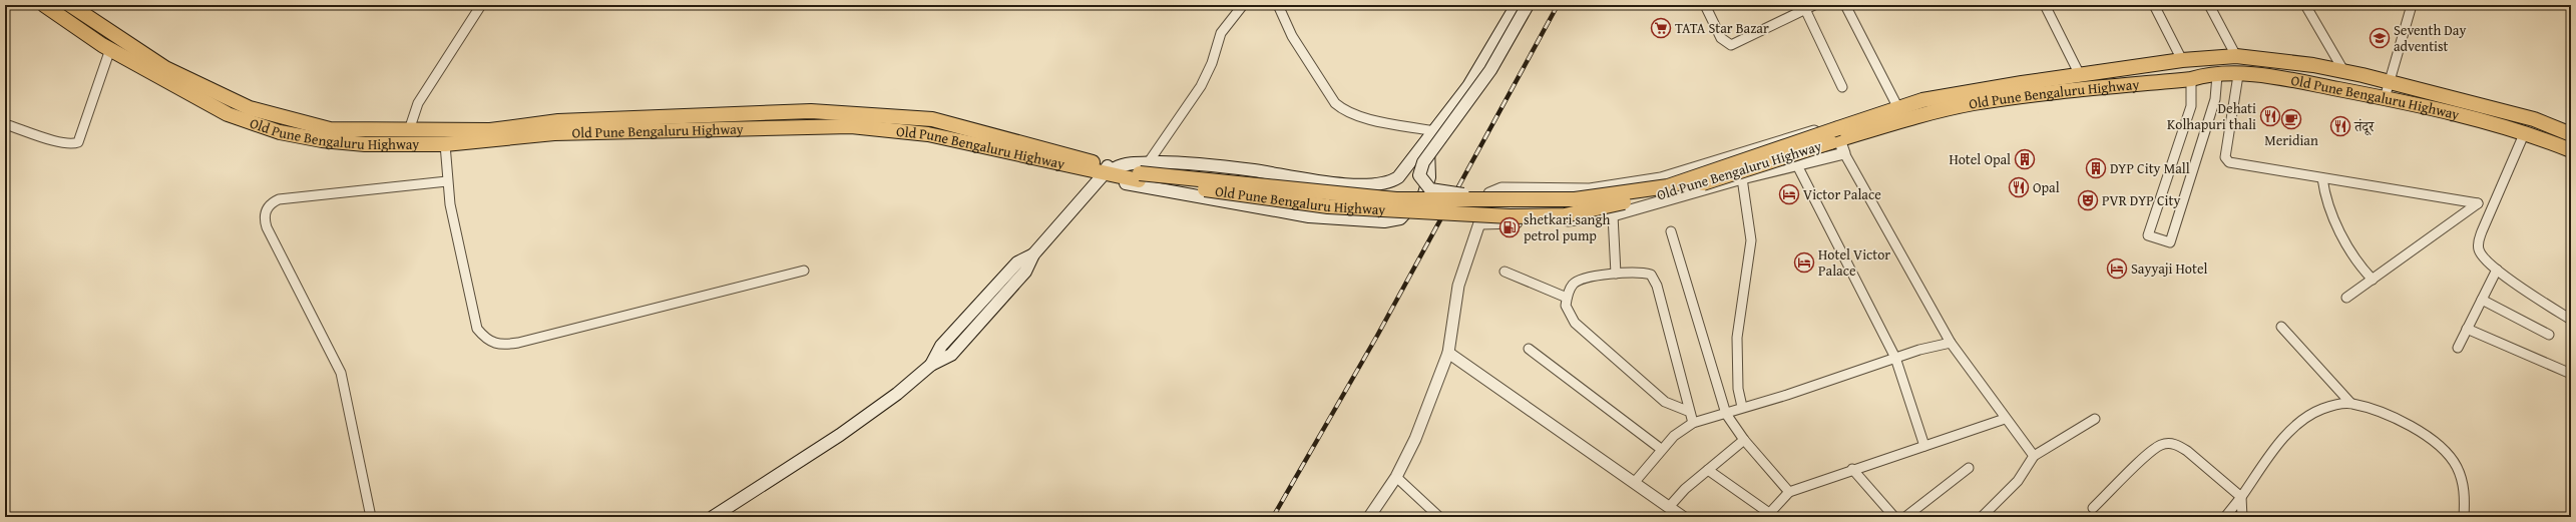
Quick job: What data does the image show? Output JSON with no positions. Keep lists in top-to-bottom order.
{
  "streets": {
    "main road": ["Old Pune Bengaluru Highway"]
  },
  "places": {
    "supermarket": ["TATA Star Bazar"],
    "school or university": ["Seventh Day adventist"],
    "restaurant": ["Dehati Kolhapuri thali", "तंदूर", "Opal"],
    "cafe": ["Meridian"],
    "building": ["Hotel Opal", "DYP City Mall"],
    "hotel": ["Victor Palace", "Hotel Victor Palace", "Sayyaji Hotel"],
    "theatre": ["PVR DYP City"],
    "fuel station": ["shetkari sangh petrol pump"]
  }
}
